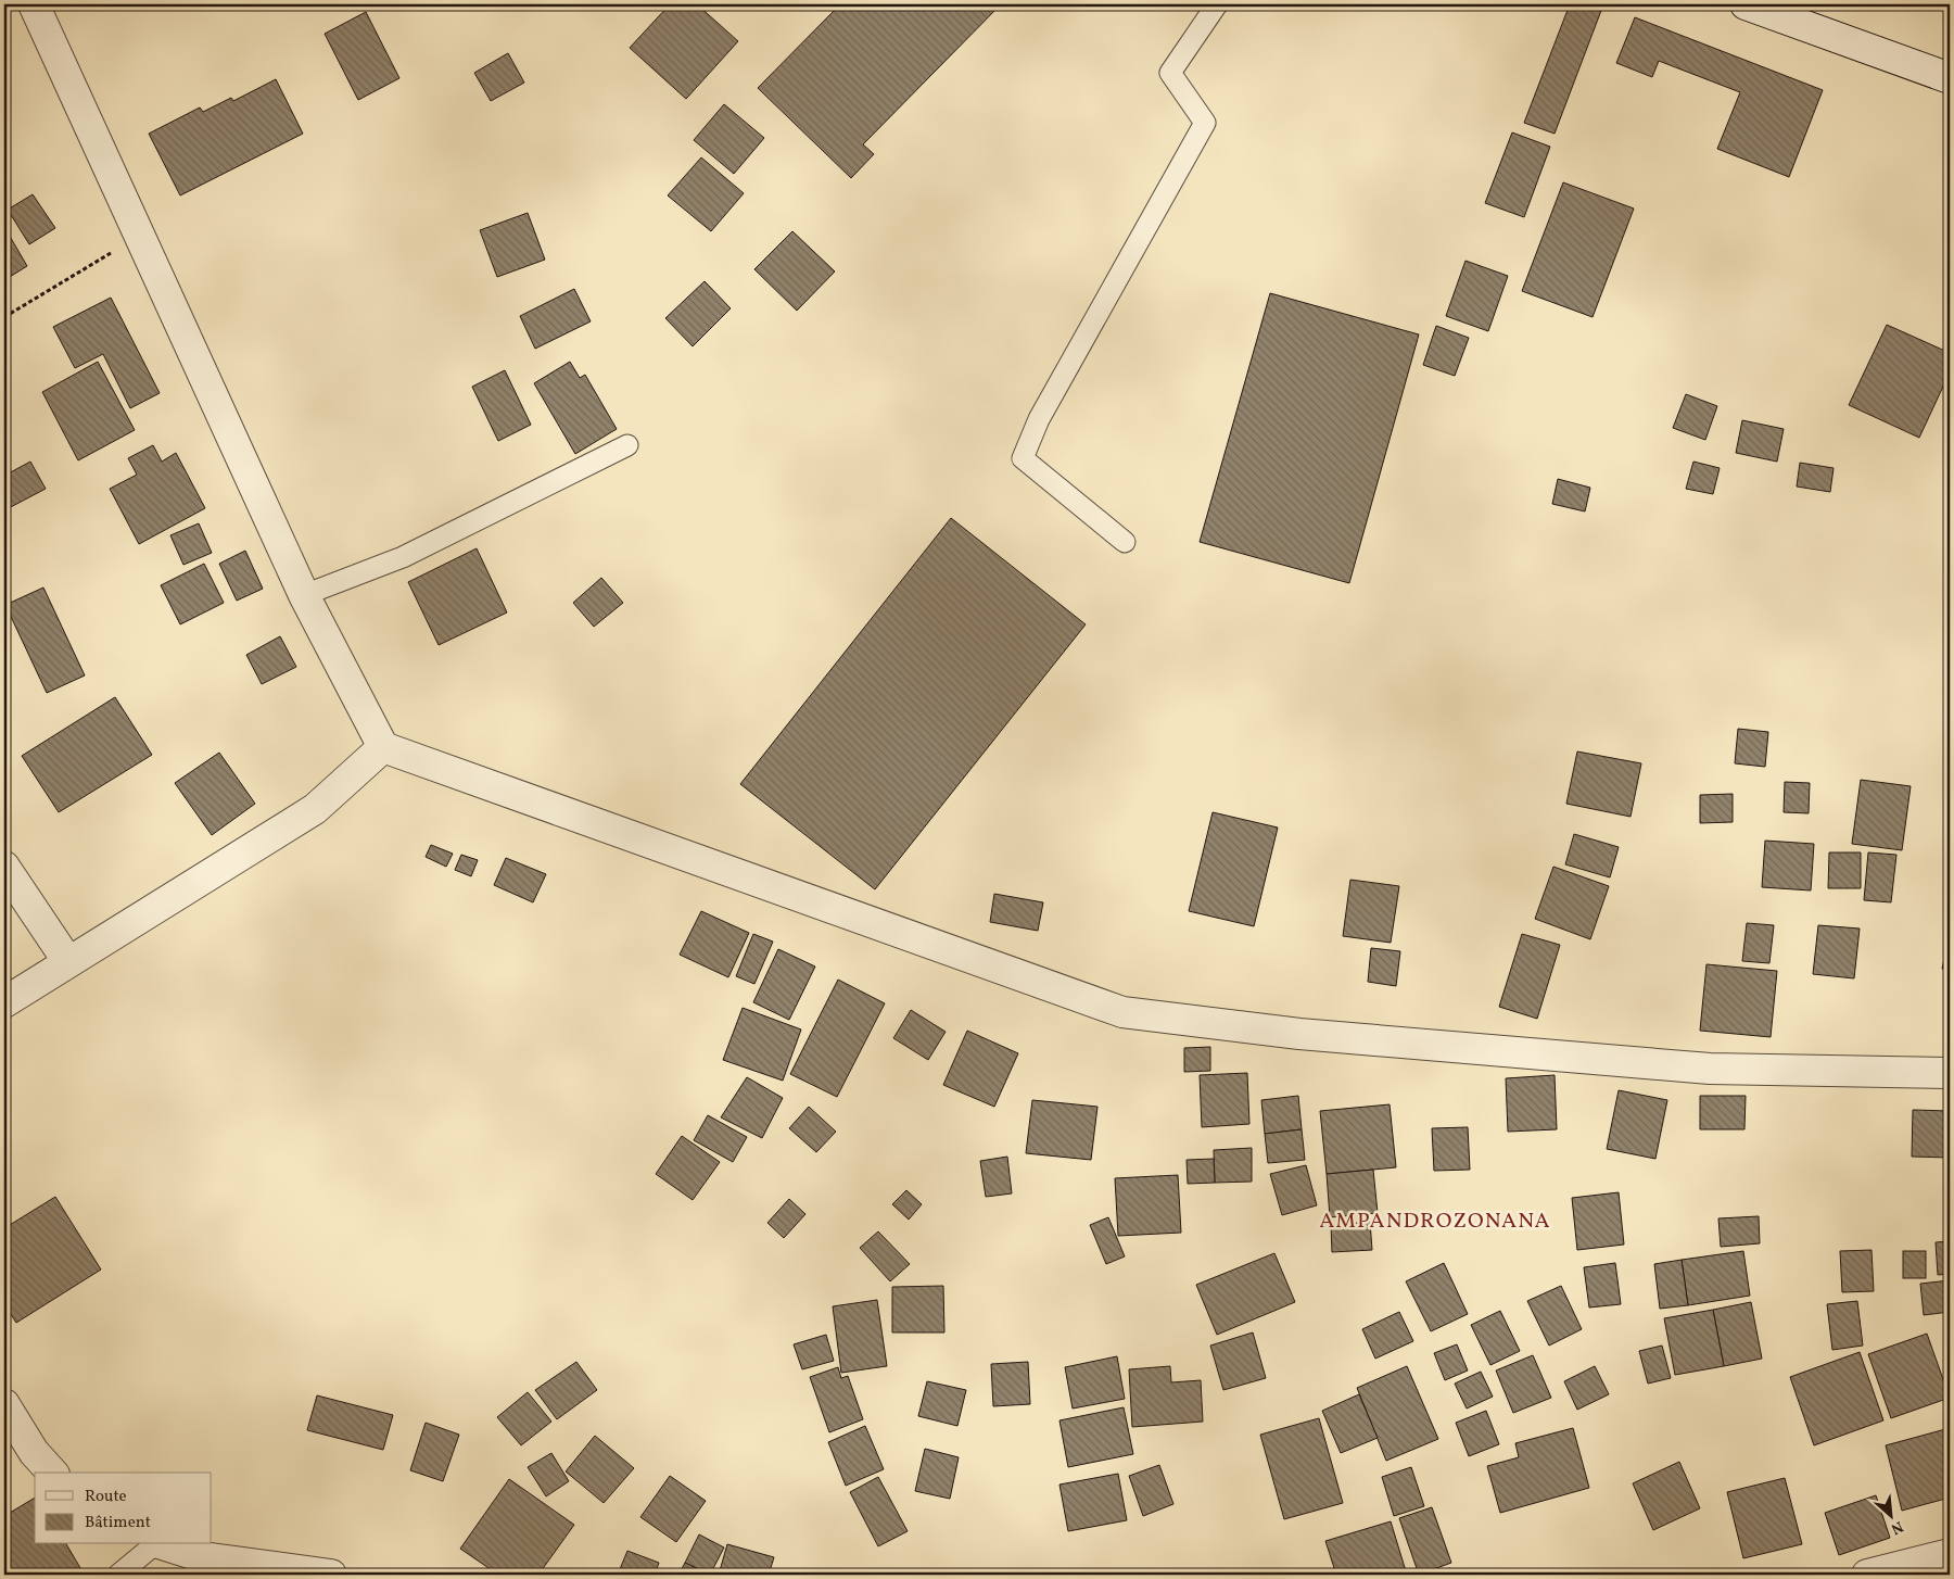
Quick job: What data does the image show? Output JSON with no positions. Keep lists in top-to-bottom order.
{
  "districts": ["AMPANDROZONANA"],
  "legend": ["Route", "Bâtiment"],
  "north": "bottom right"
}
